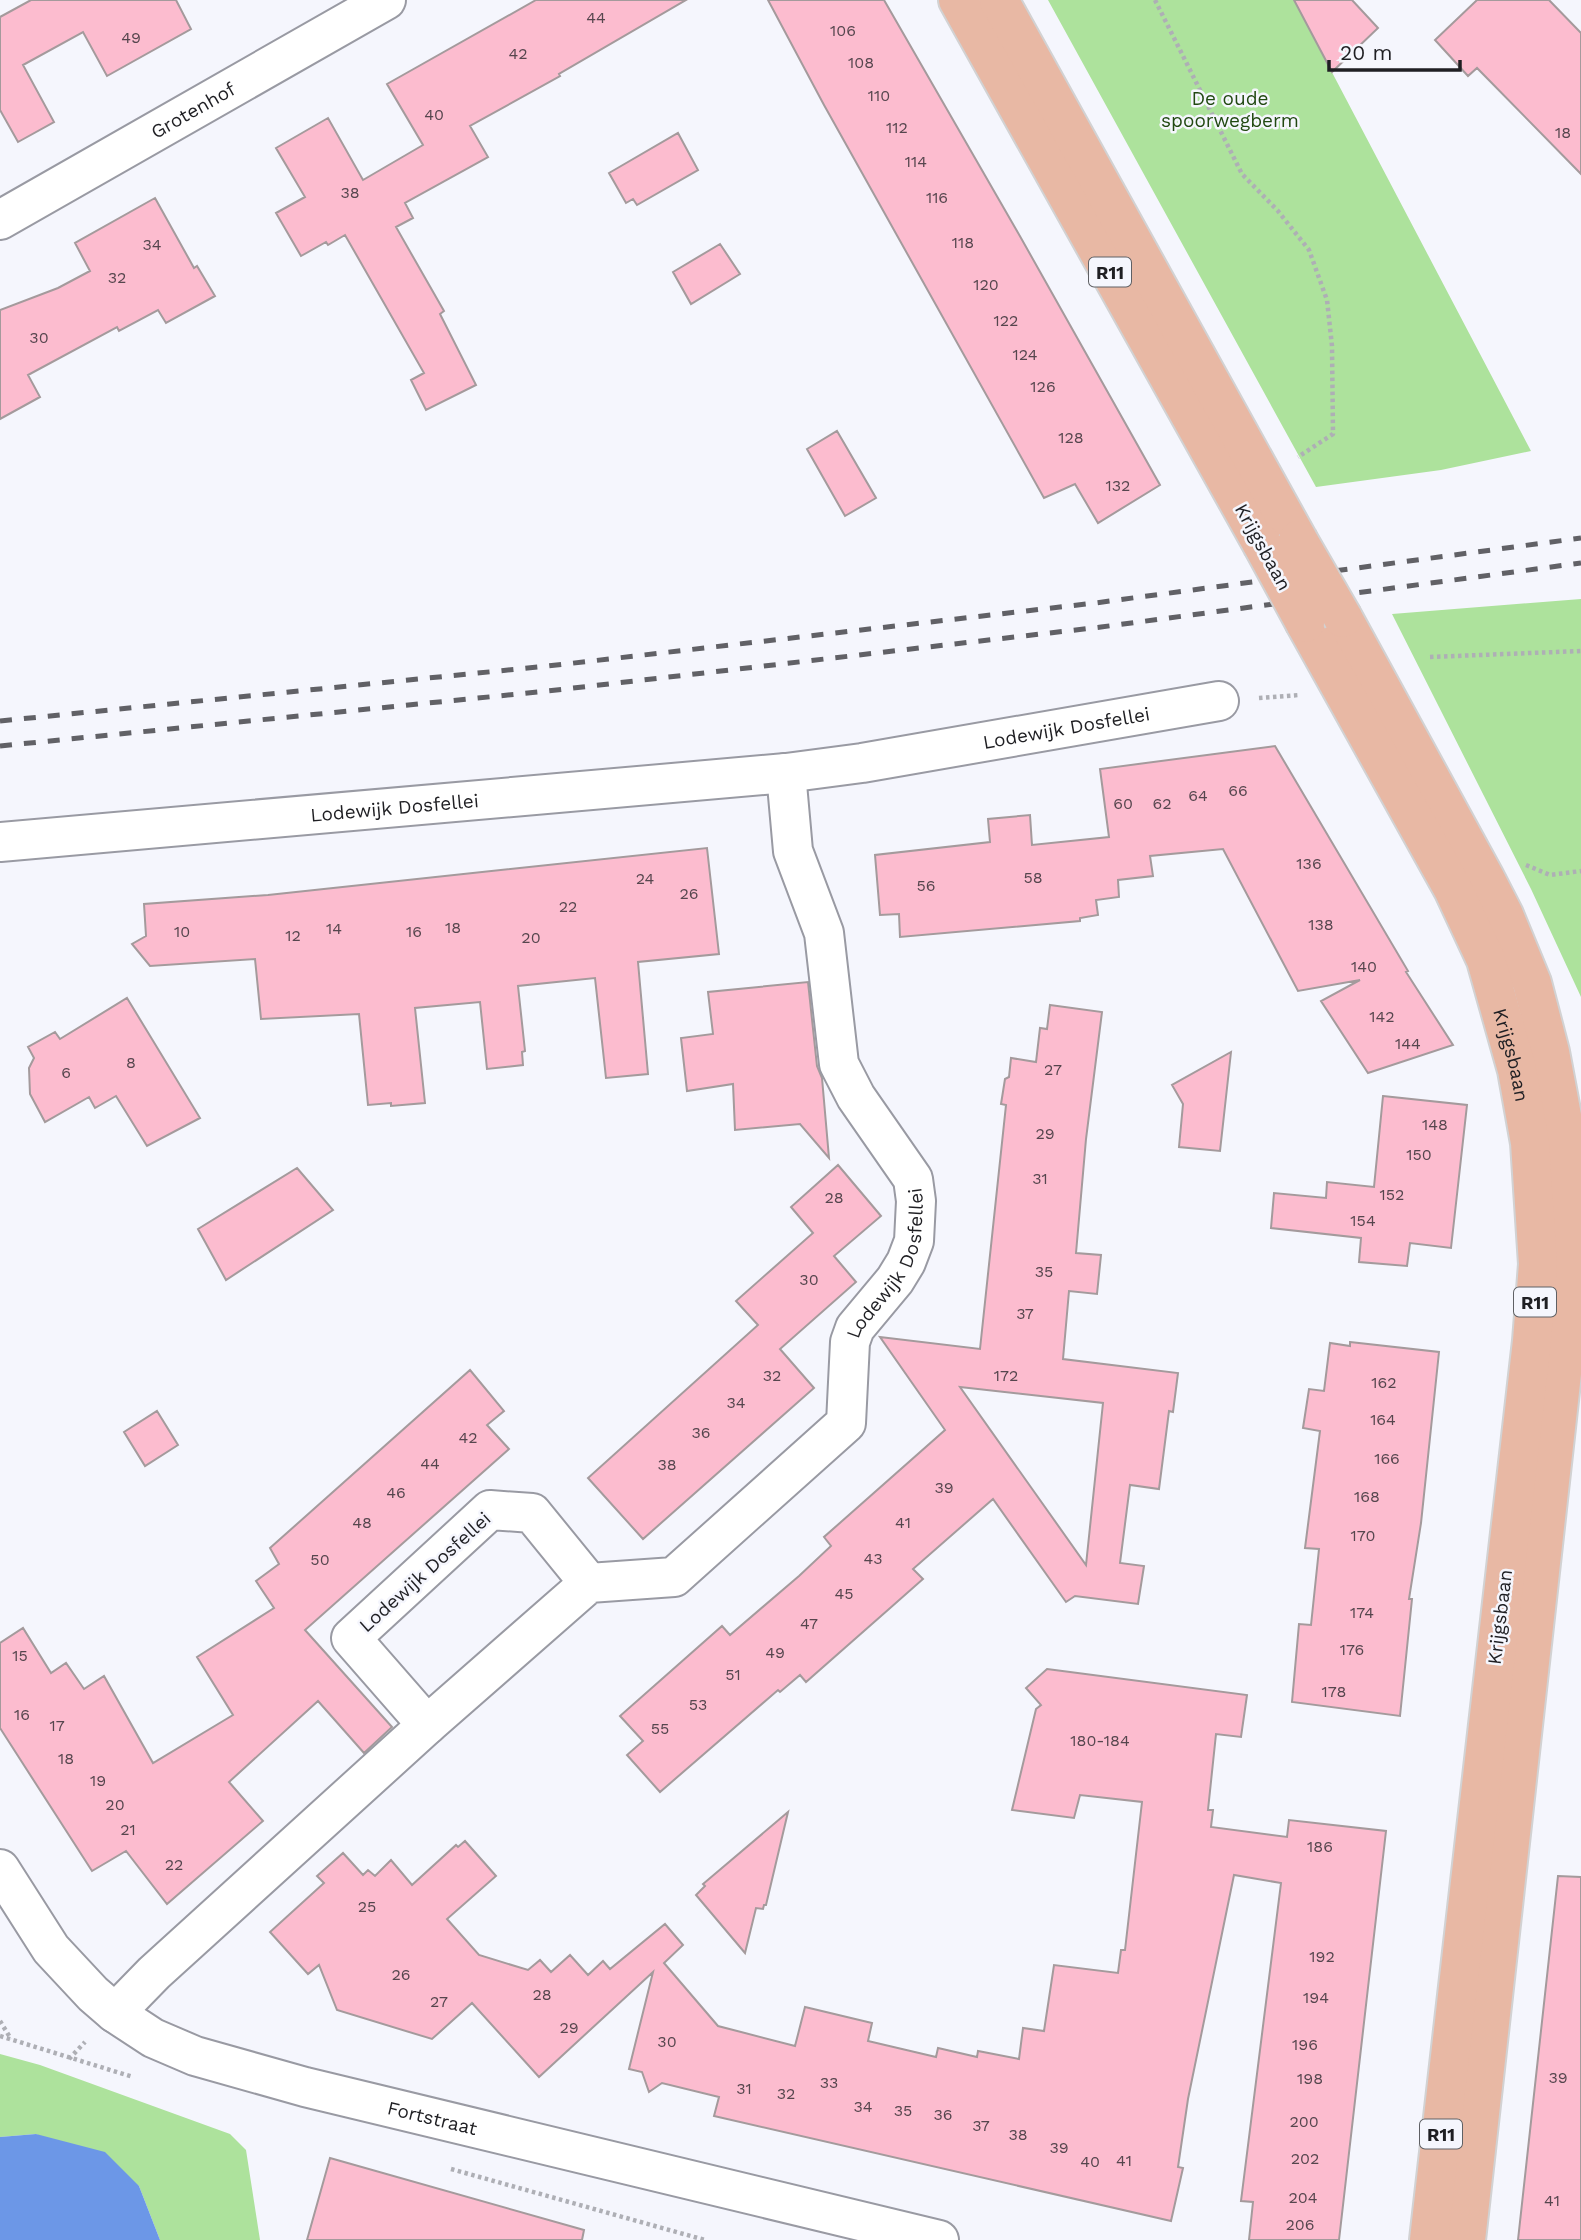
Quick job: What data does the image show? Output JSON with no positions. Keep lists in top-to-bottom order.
{
  "streets": {
    "main road": ["R11", "Krijgsbaan"],
    "street": ["Grotenhof", "Lodewijk Dosfellei", "Fortstraat"]
  },
  "parks": ["De oude spoorwegberm"],
  "house_numbers": [
    "44",
    "106",
    "49",
    "42",
    "108",
    "110",
    "40",
    "112",
    "18",
    "114",
    "38",
    "116",
    "118",
    "34",
    "32",
    "120",
    "122",
    "30",
    "124",
    "126",
    "128",
    "132",
    "66",
    "64",
    "60",
    "62",
    "136",
    "58",
    "24",
    "56",
    "26",
    "22",
    "138",
    "18",
    "14",
    "10",
    "16",
    "12",
    "20",
    "140",
    "142",
    "144",
    "8",
    "27",
    "6",
    "148",
    "29",
    "150",
    "31",
    "152",
    "28",
    "154",
    "35",
    "30",
    "37",
    "32",
    "172",
    "162",
    "34",
    "164",
    "36",
    "42",
    "166",
    "44",
    "38",
    "39",
    "46",
    "168",
    "48",
    "41",
    "170",
    "43",
    "50",
    "45",
    "174",
    "47",
    "176",
    "49",
    "15",
    "51",
    "178",
    "53",
    "16",
    "17",
    "55",
    "180-184",
    "18",
    "19",
    "20",
    "21",
    "186",
    "22",
    "25",
    "192",
    "26",
    "28",
    "194",
    "27",
    "29",
    "30",
    "196",
    "39",
    "198",
    "33",
    "31",
    "32",
    "34",
    "35",
    "36",
    "200",
    "37",
    "38",
    "39",
    "202",
    "41",
    "40",
    "204",
    "41",
    "206"
  ],
  "scale_bar": "20 m"
}
